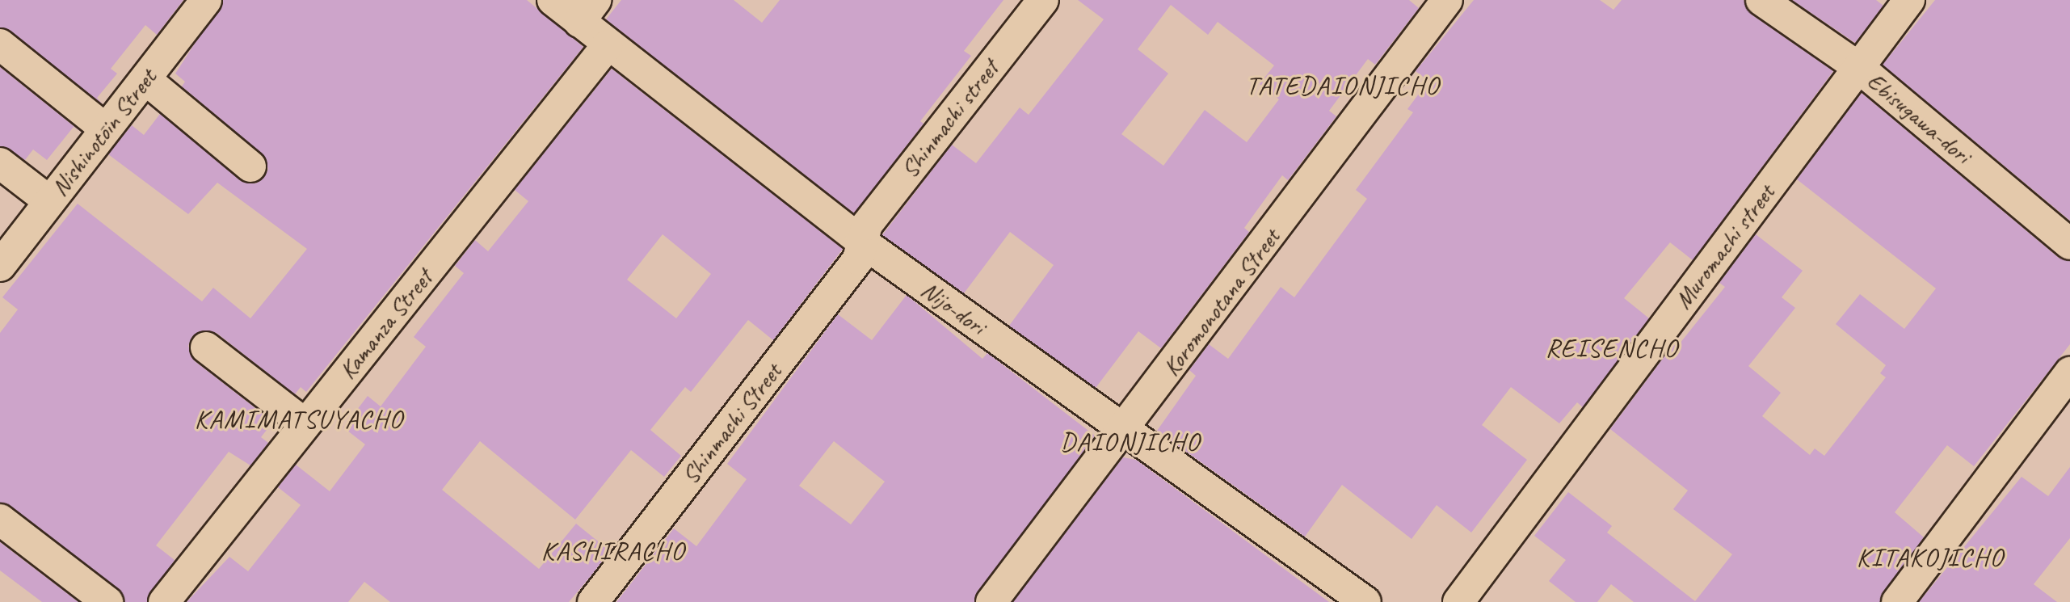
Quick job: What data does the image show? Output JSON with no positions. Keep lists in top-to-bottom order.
{
  "streets": {
    "street": [
      "Ebisugawa-dori",
      "Shinmachi street",
      "Nishinotōin Street",
      "Muromachi street",
      "Koromonotana Street",
      "Nijo-dori",
      "Kamanza Street",
      "Shinmachi Street"
    ]
  },
  "crossings": [
    ["Ebisugawa-dori", "Muromachi street"],
    ["Shinmachi street", "Nijo-dori"],
    ["Shinmachi street", "Shinmachi Street"],
    ["Koromonotana Street", "Nijo-dori"],
    ["Nijo-dori", "Kamanza Street"],
    ["Nijo-dori", "Shinmachi Street"]
  ],
  "districts": [
    "TATEDAIONJICHO",
    "REISENCHO",
    "KAMIMATSUYACHO",
    "DAIONJICHO",
    "KASHIRACHO",
    "KITAKOJICHO"
  ]
}
